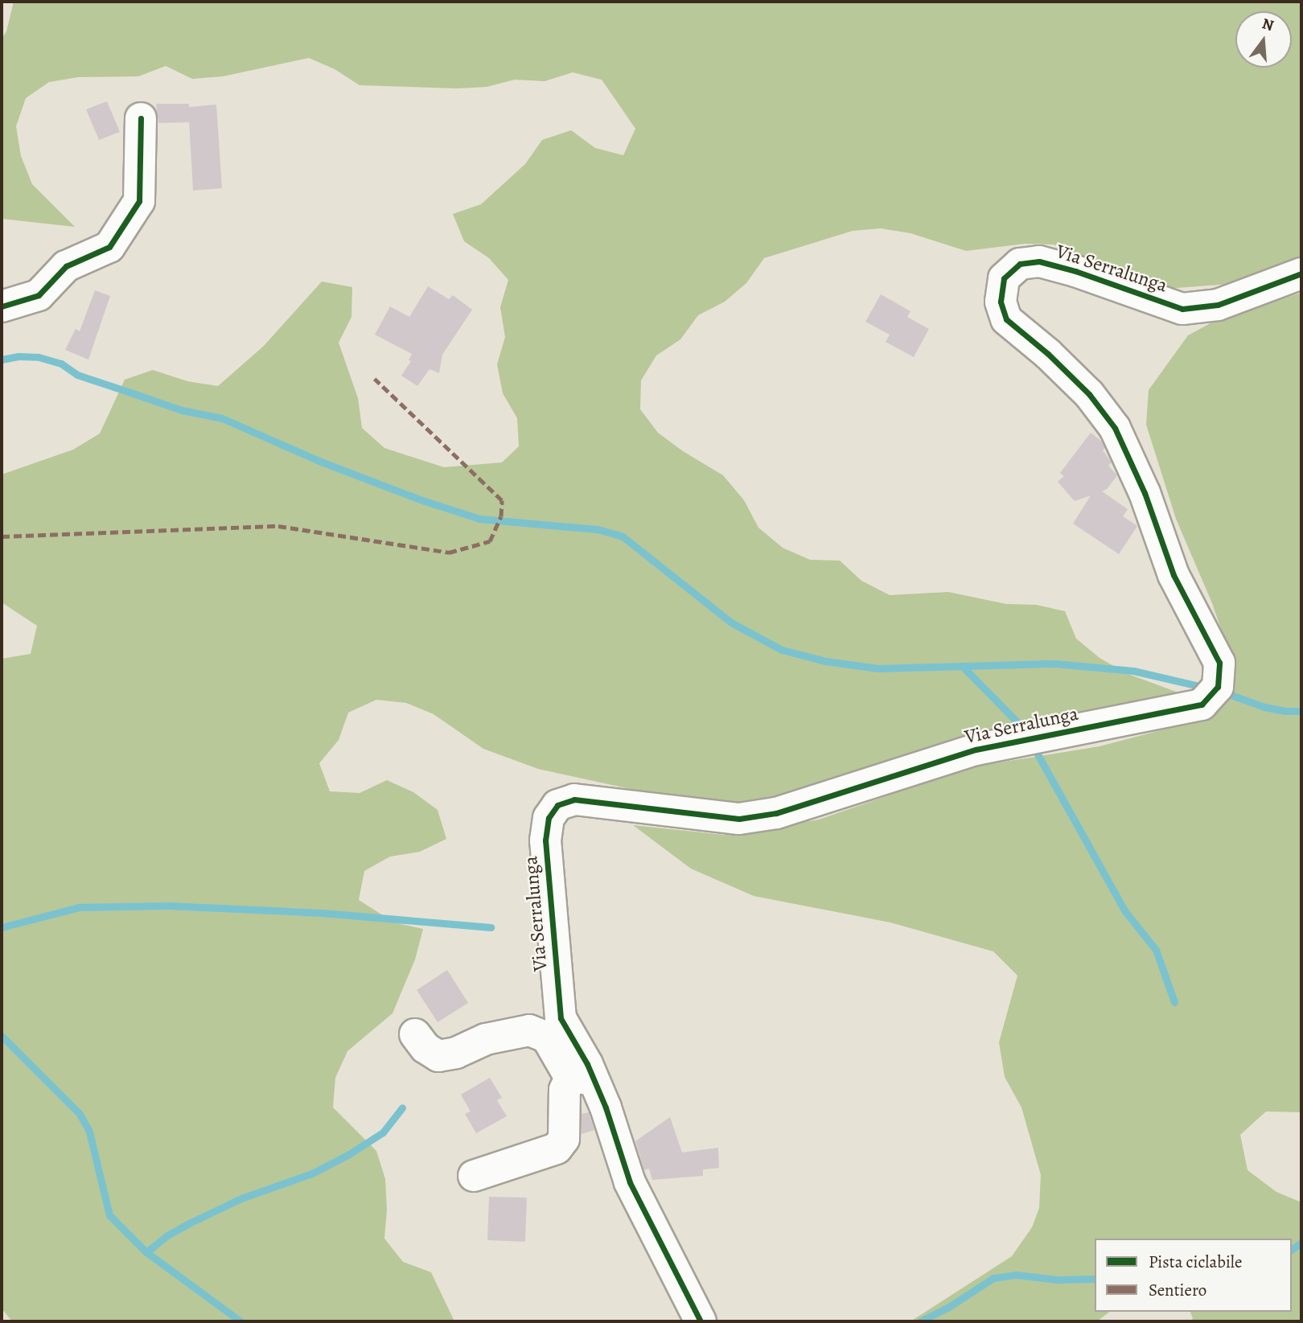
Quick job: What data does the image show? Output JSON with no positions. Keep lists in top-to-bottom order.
{
  "streets": {
    "street": ["Via Serralunga"]
  },
  "legend": ["Pista ciclabile", "Sentiero"],
  "north": "top"
}
